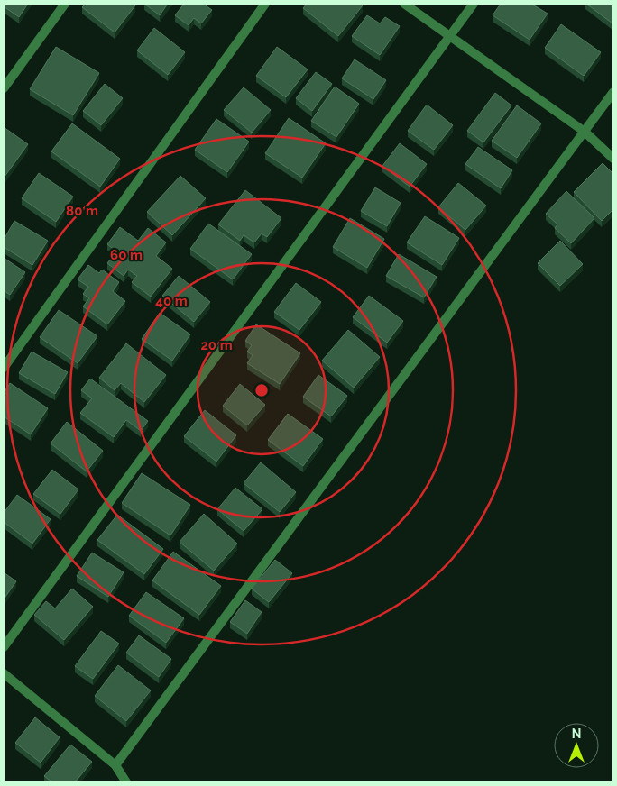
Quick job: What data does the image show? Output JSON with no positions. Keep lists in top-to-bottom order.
{
  "north": "top",
  "rings": [
    "80 m",
    "60 m",
    "40 m",
    "20 m"
  ]
}
